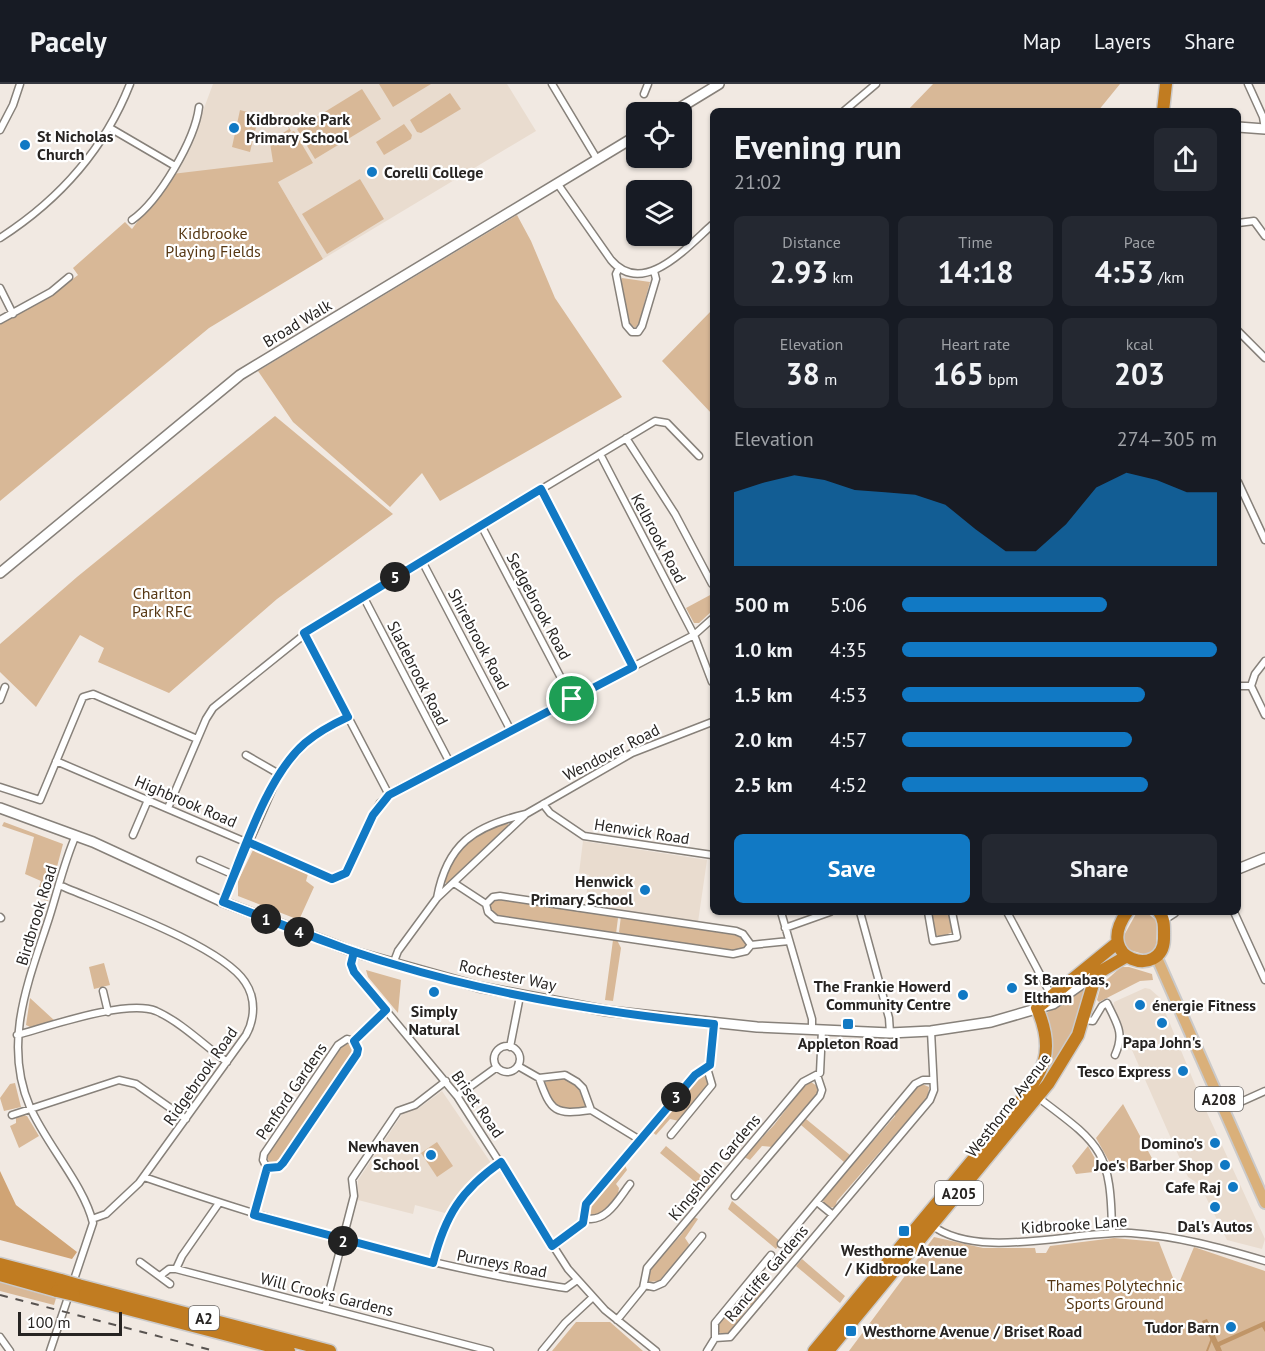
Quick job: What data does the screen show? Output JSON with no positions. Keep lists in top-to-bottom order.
{
  "streets": {
    "highway": [
      "Rochester Way",
      "Westhorne Avenue",
      "A205",
      "A2"
    ],
    "main road": ["A208"],
    "street": [
      "Broad Walk",
      "Kelbrook Road",
      "Sedgebrook Road",
      "Shirebrook Road",
      "Sladebrook Road",
      "Wendover Road",
      "Highbrook Road",
      "Henwick Road",
      "Birdbrook Road",
      "Ridgebrook Road",
      "Penford Gardens",
      "Briset Road",
      "Kingsholm Gardens",
      "Kidbrooke Lane",
      "Purneys Road",
      "Rancliffe Gardens",
      "Will Crooks Gardens"
    ]
  },
  "crossings": [
    ["Wendover Road", "Henwick Road"],
    ["Wendover Road", "Rochester Way"],
    ["Birdbrook Road", "Rochester Way"],
    ["Birdbrook Road", "Ridgebrook Road"],
    ["Rochester Way", "Briset Road"],
    ["Rochester Way", "Westhorne Avenue"],
    ["Rochester Way", "Rancliffe Gardens"],
    ["Ridgebrook Road", "Purneys Road"],
    ["Penford Gardens", "Briset Road"],
    ["Penford Gardens", "Purneys Road"],
    ["Briset Road", "Kingsholm Gardens"],
    ["Briset Road", "Purneys Road"],
    ["Westhorne Avenue", "Kidbrooke Lane"]
  ],
  "parks": ["Kidbrooke Playing Fields", "Charlton Park RFC", "Thames Polytechnic Sports Ground"],
  "places": {
    "other": [
      "Kidbrooke Park Primary School",
      "St Nicholas Church",
      "Corelli College",
      "Henwick Primary School",
      "St Barnabas, Eltham",
      "Simply Natural",
      "The Frankie Howerd Community Centre",
      "énergie Fitness",
      "Papa John's",
      "Tesco Express",
      "Domino's",
      "Newhaven School",
      "Joe's Barber Shop",
      "Cafe Raj",
      "Dal's Autos",
      "Tudor Barn"
    ],
    "transit": ["Appleton Road", "Westhorne Avenue / Kidbrooke Lane", "Westhorne Avenue / Briset Road"]
  },
  "scale_bar": "100 m",
  "page": {
    "header": "Pacely",
    "nav": ["Map", "Layers", "Share"],
    "heading": ["Evening run", "21:02"],
    "stats": [
      ["Distance", "2.93 km"],
      ["Time", "14:18"],
      ["Pace", "4:53 /km"],
      ["Elevation", "38 m"],
      ["Heart rate", "165 bpm"],
      ["kcal", "203"]
    ],
    "chart": ["Elevation", "274–305 m"],
    "pins": [
      "5",
      "1",
      "4",
      "3",
      "2"
    ],
    "list": [
      {
        "name": "500 m",
        "note": "5:06"
      },
      {
        "name": "1.0 km",
        "note": "4:35"
      },
      {
        "name": "1.5 km",
        "note": "4:53"
      },
      {
        "name": "2.0 km",
        "note": "4:57"
      },
      {
        "name": "2.5 km",
        "note": "4:52"
      }
    ],
    "buttons": ["Save", "Share"],
    "scale": "100 m"
  }
}
